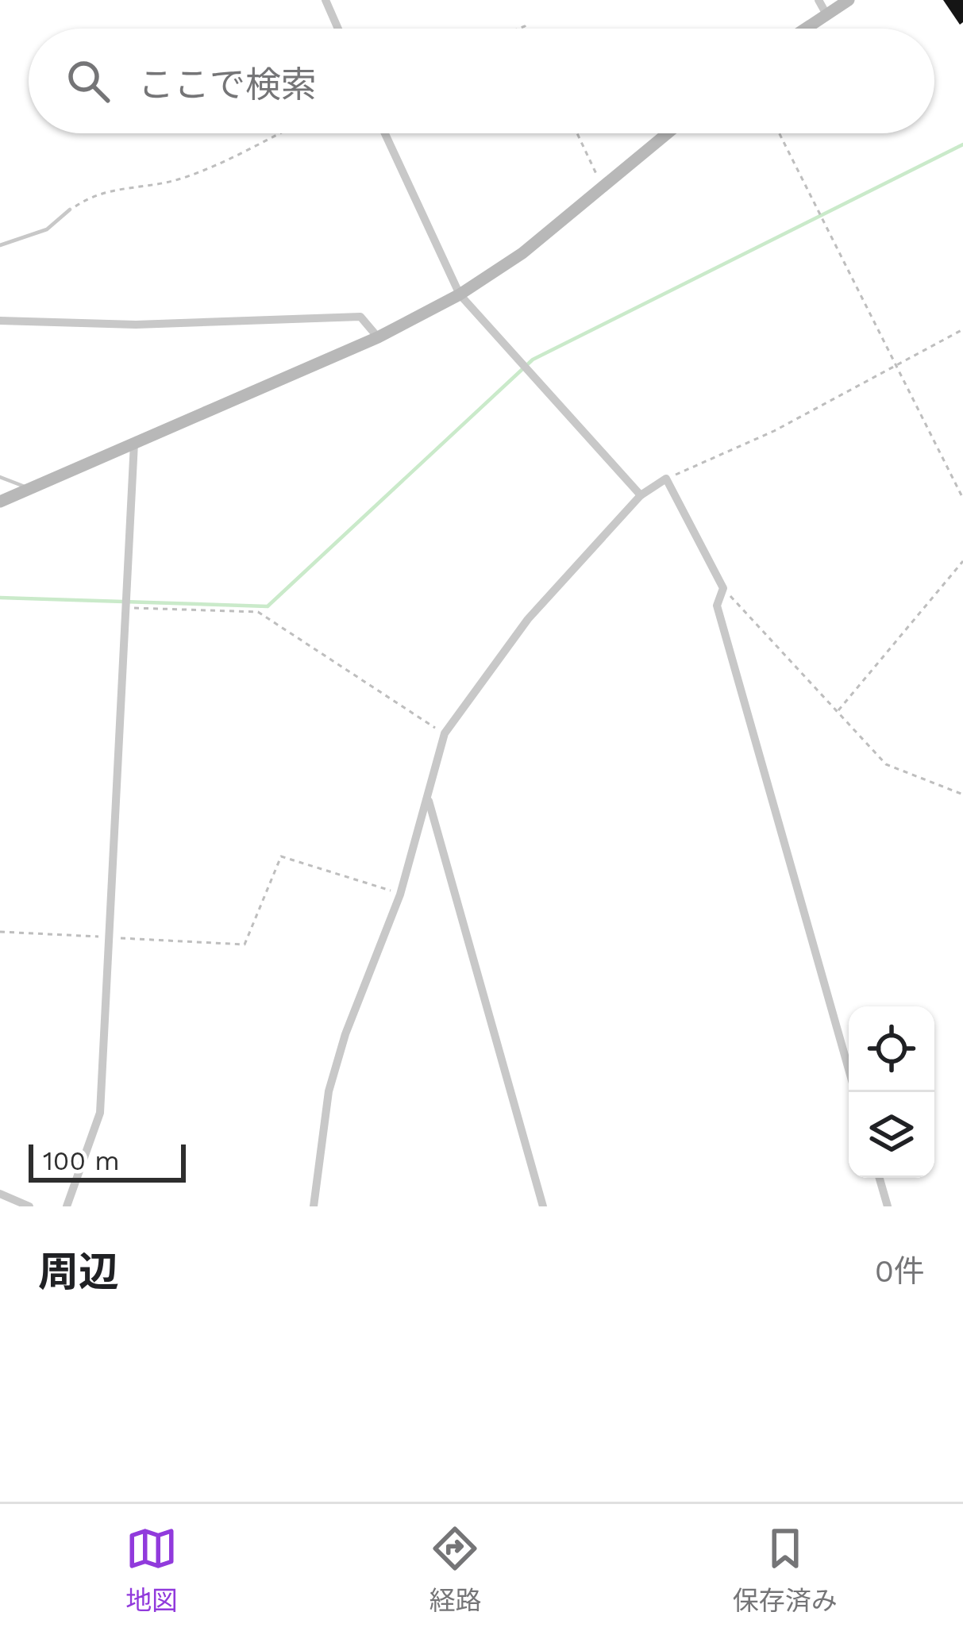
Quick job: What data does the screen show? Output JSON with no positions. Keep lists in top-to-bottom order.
{
  "scale_bar": "100 m",
  "page": {
    "search": "ここで検索",
    "scale": "100 m",
    "heading": ["周辺", "0件"],
    "nav": ["地図", "経路", "保存済み"]
  }
}
